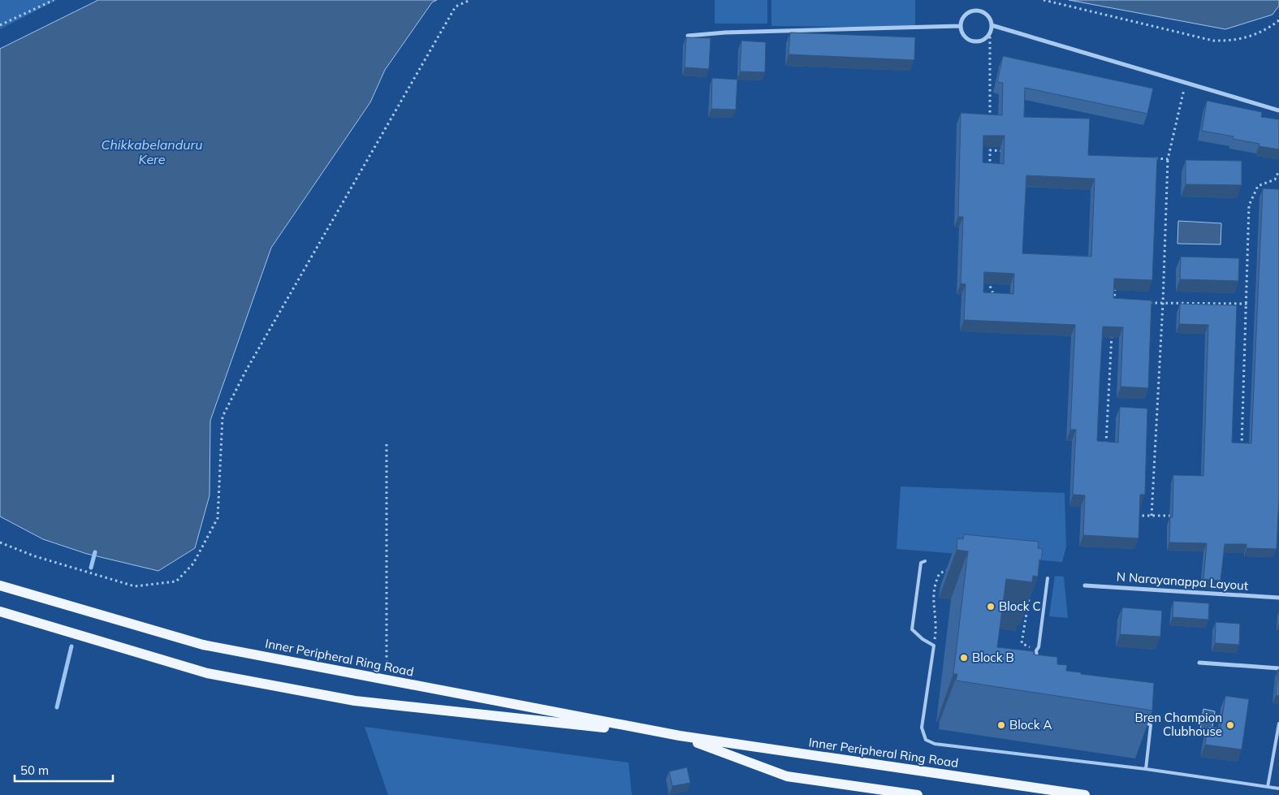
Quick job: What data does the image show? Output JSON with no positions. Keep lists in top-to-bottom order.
{
  "streets": {
    "main road": ["Inner Peripheral Ring Road"],
    "street": ["N Narayanappa Layout"]
  },
  "water": ["Chikkabelanduru Kere"],
  "places": [
    "Block C",
    "Block B",
    "Block A",
    "Bren Champion Clubhouse"
  ],
  "scale_bar": "50 m"
}
